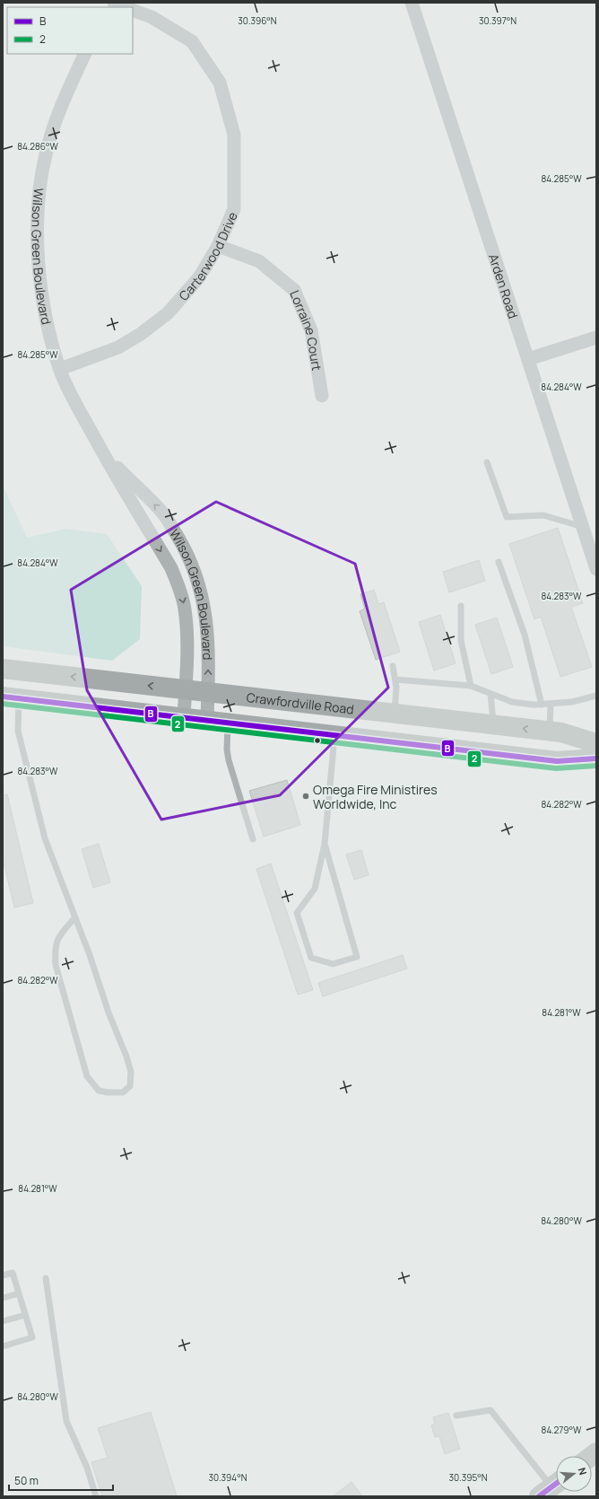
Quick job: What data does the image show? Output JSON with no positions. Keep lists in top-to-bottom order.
{
  "streets": {
    "main road": ["Crawfordville Road"],
    "street": [
      "Carterwood Drive",
      "Wilson Green Boulevard",
      "Arden Road",
      "Lorraine Court"
    ]
  },
  "crossings": [
    ["Carterwood Drive", "Wilson Green Boulevard"],
    ["Carterwood Drive", "Lorraine Court"],
    ["Wilson Green Boulevard", "Crawfordville Road"]
  ],
  "places": ["Omega Fire Ministires Worldwide, Inc"],
  "lines": ["transit line B", "transit line 2"],
  "legend": ["B", "2"],
  "scale_bar": "50 m",
  "north": "right",
  "coordinates": [
    "30.396°N",
    "30.397°N",
    "84.286°W",
    "84.285°W",
    "84.284°W",
    "84.283°W",
    "84.282°W",
    "84.281°W",
    "84.280°W",
    "84.279°W",
    "30.394°N",
    "30.395°N"
  ]
}
